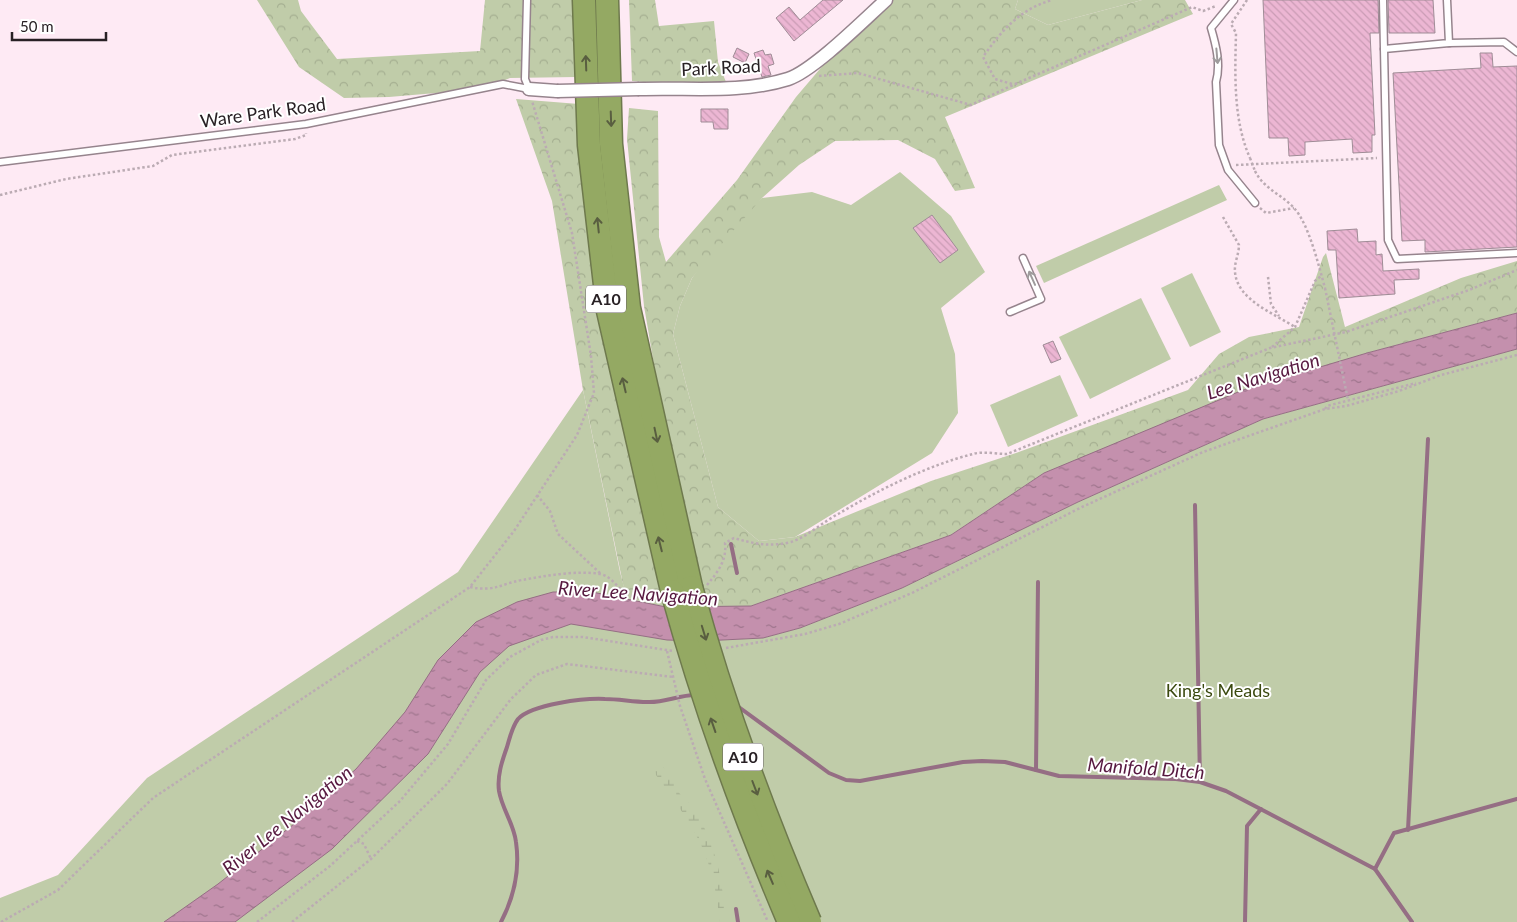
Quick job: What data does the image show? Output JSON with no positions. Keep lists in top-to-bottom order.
{
  "streets": {
    "highway": ["A10"],
    "street": ["Park Road"],
    "lane": ["Ware Park Road"]
  },
  "crossings": [
    ["Park Road", "Ware Park Road"]
  ],
  "water": ["Lee Navigation", "River Lee Navigation", "Manifold Ditch"],
  "parks": ["King's Meads"],
  "scale_bar": "50 m"
}
